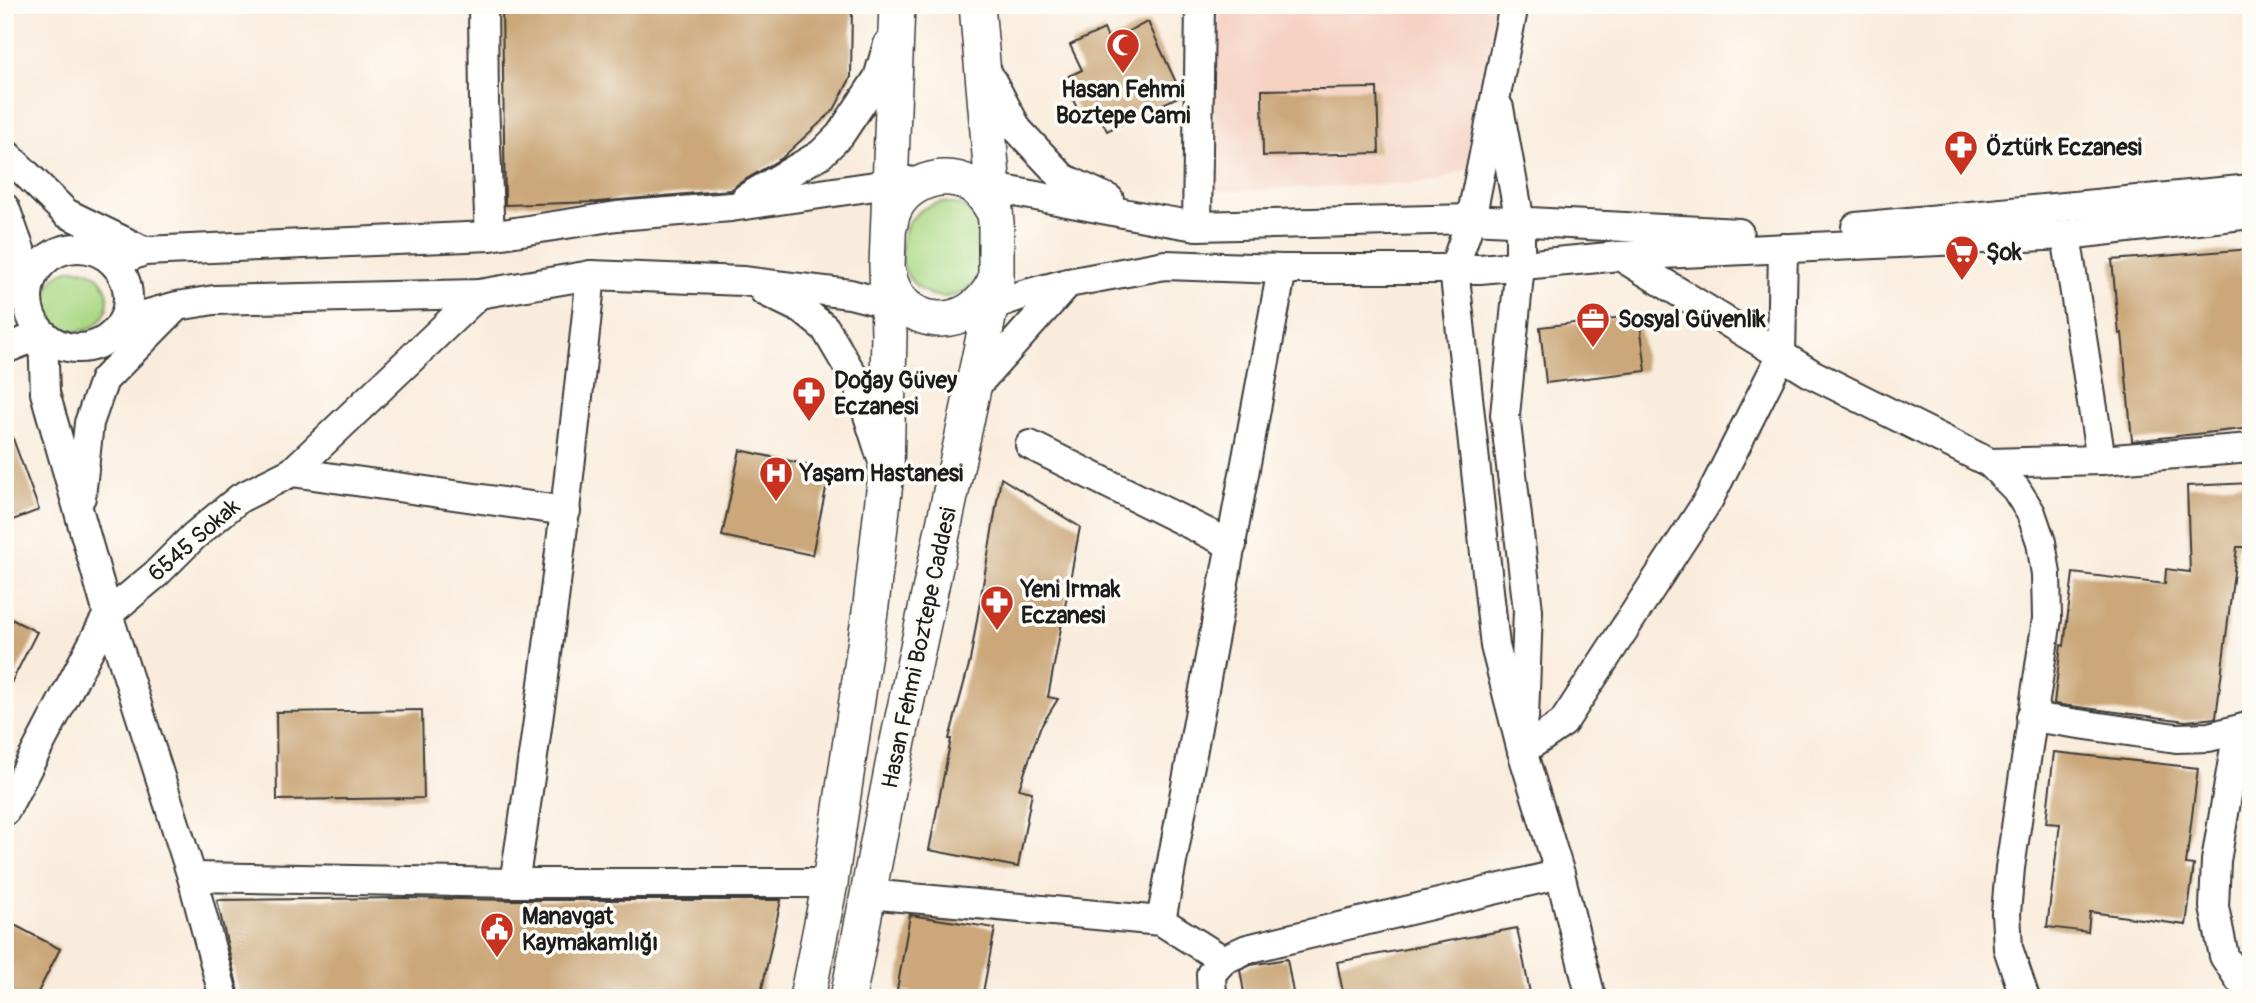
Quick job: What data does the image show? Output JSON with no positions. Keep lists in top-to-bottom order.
{
  "streets": {
    "main road": ["Hasan Fehmi Boztepe Caddesi"],
    "street": ["6545 Sokak"]
  },
  "places": {
    "mosque": ["Hasan Fehmi Boztepe Cami"],
    "pharmacy": ["Öztürk Eczanesi", "Doğay Güvey Eczanesi", "Yeni Irmak Eczanesi"],
    "supermarket": ["Şok"],
    "office": ["Sosyal Güvenlik"],
    "hospital": ["Yaşam Hastanesi"],
    "public building": ["Manavgat Kaymakamlığı"]
  }
}
